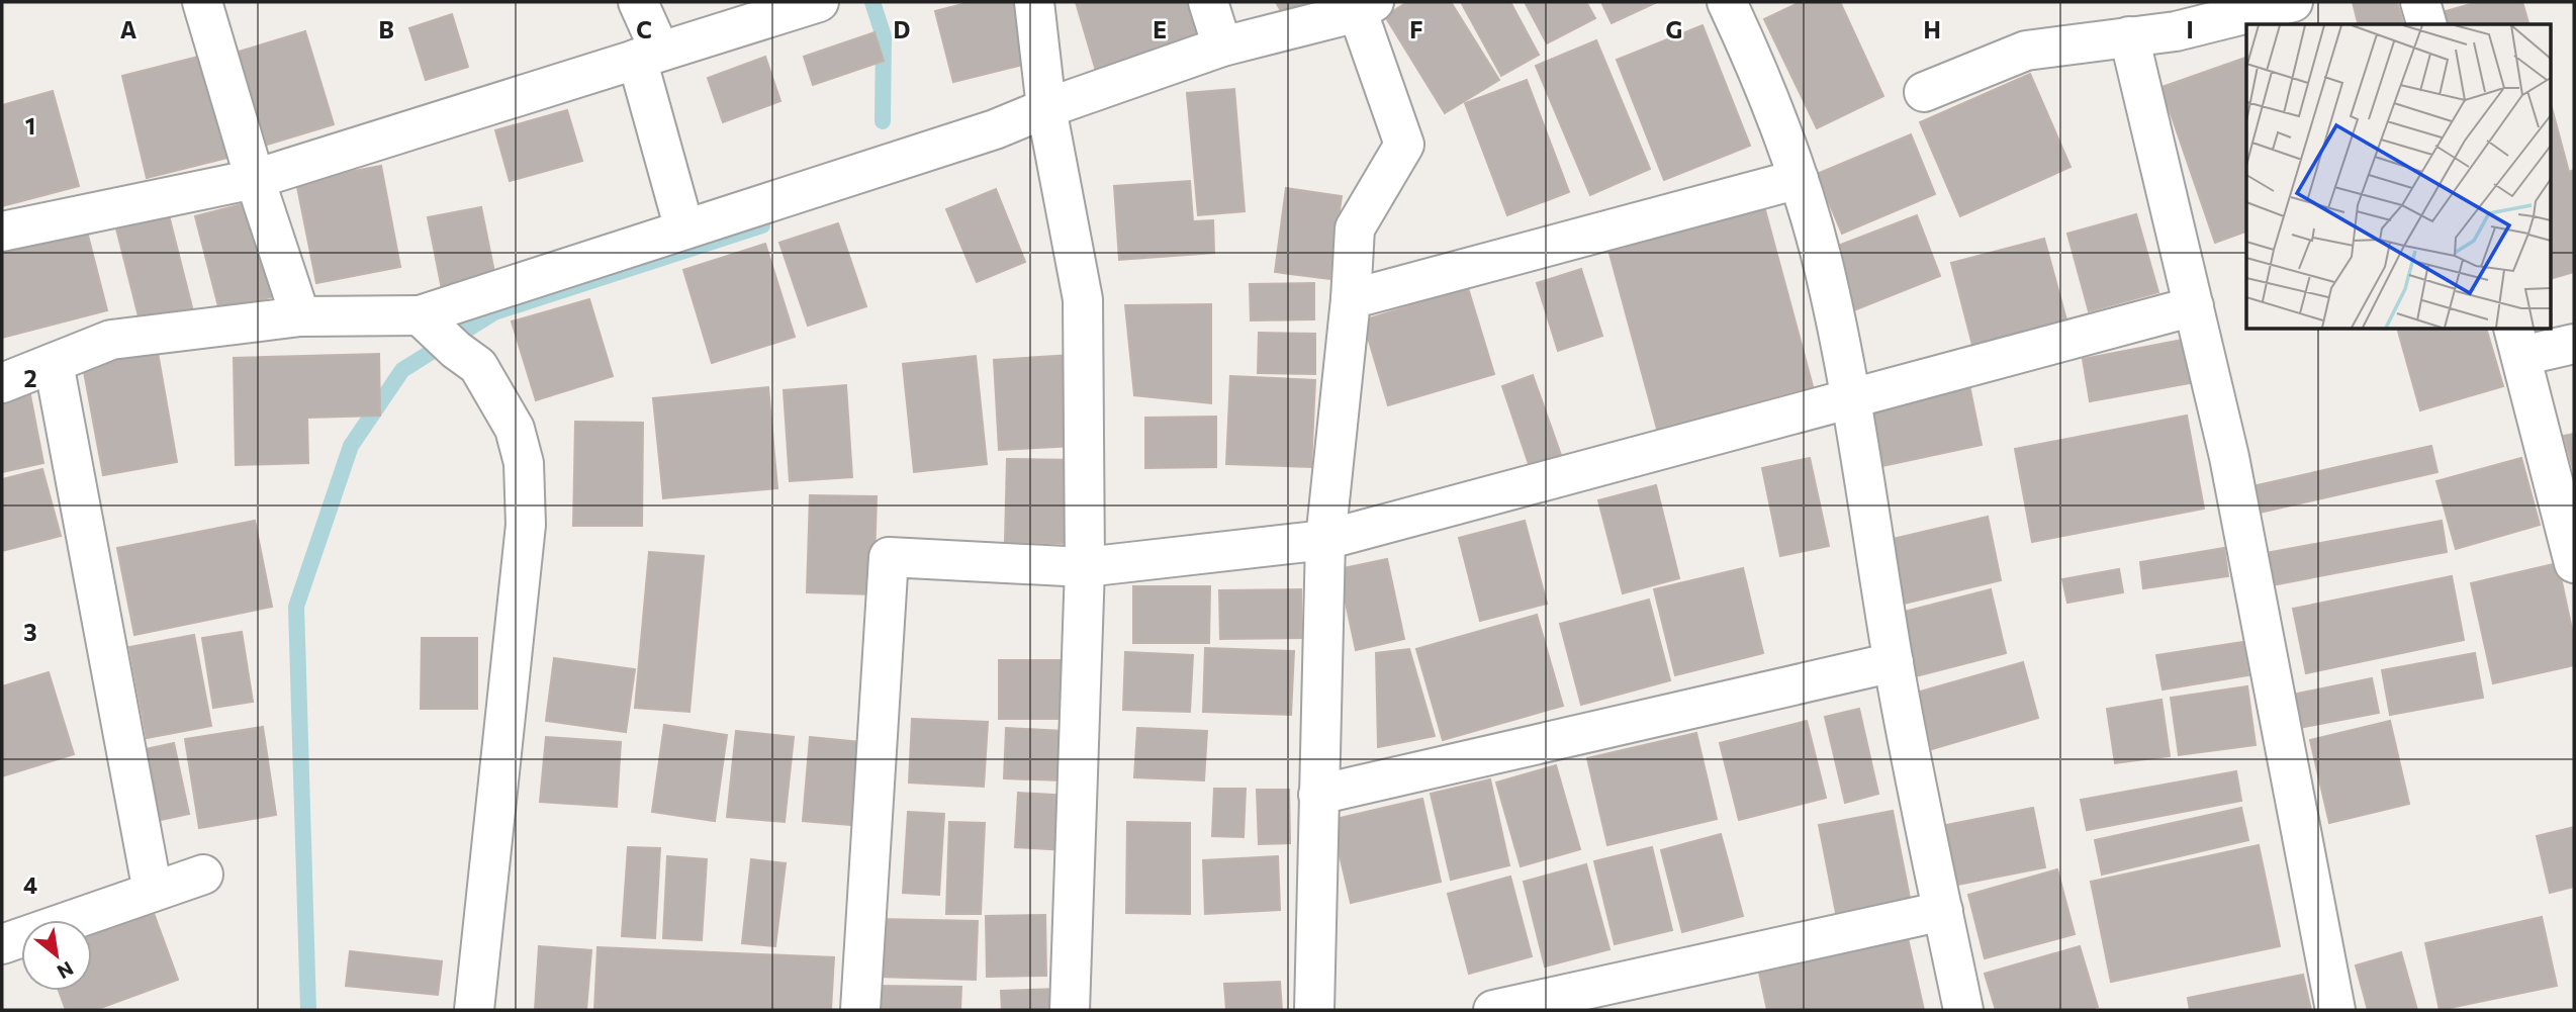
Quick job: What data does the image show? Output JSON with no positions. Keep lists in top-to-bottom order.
{
  "north": "bottom right",
  "grid": {
    "columns": [
      "A",
      "B",
      "C",
      "D",
      "E",
      "F",
      "G",
      "H",
      "I"
    ],
    "rows": [
      "1",
      "2",
      "3",
      "4"
    ]
  }
}
